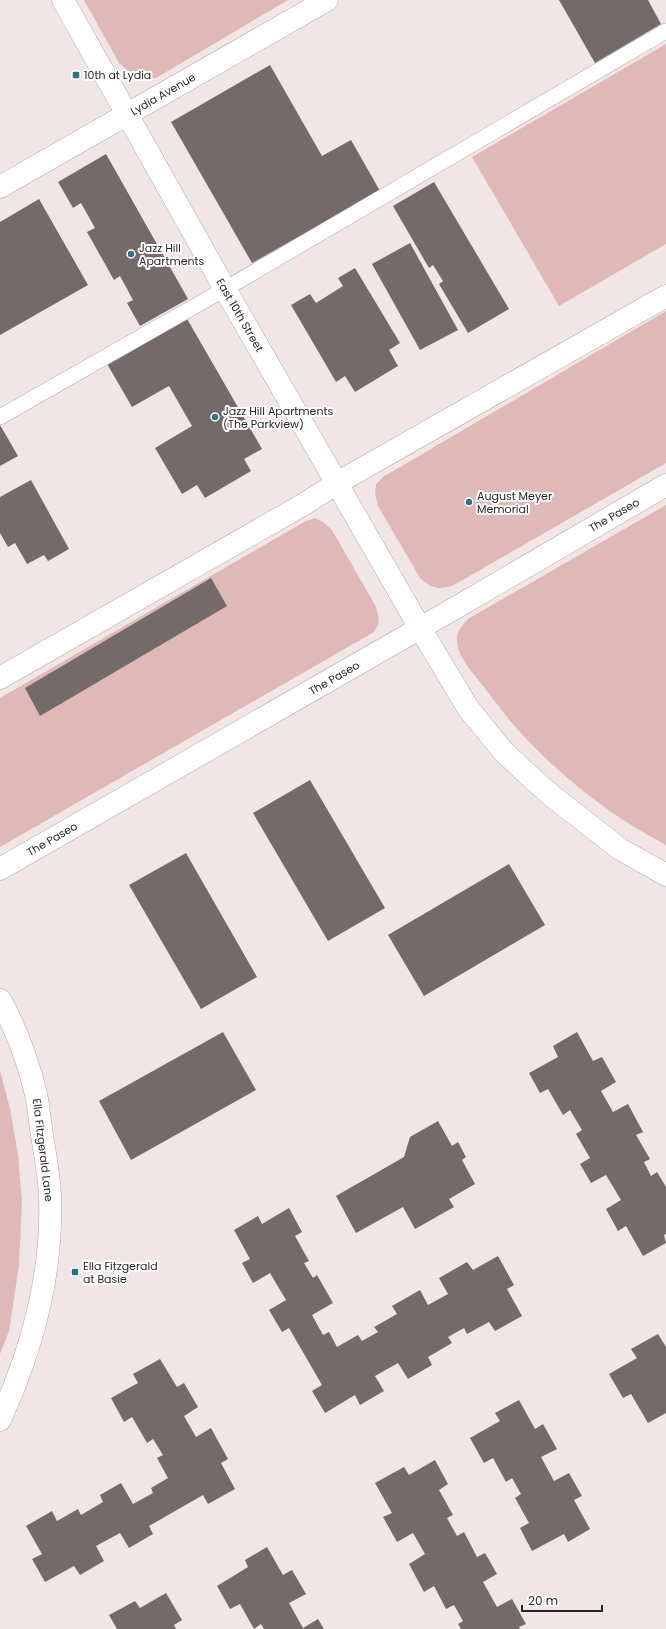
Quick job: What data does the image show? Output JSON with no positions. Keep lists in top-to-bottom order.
{
  "streets": {
    "main road": [
      "Lydia Avenue",
      "East 10th Street",
      "The Paseo",
      "Ella Fitzgerald Lane"
    ]
  },
  "crossings": [
    ["Lydia Avenue", "East 10th Street"],
    ["East 10th Street", "The Paseo"]
  ],
  "places": {
    "transit": ["10th at Lydia", "Ella Fitzgerald at Basie"],
    "other": ["Jazz Hill Apartments", "Jazz Hill Apartments (The Parkview)", "August Meyer Memorial"]
  },
  "scale_bar": "20 m"
}
